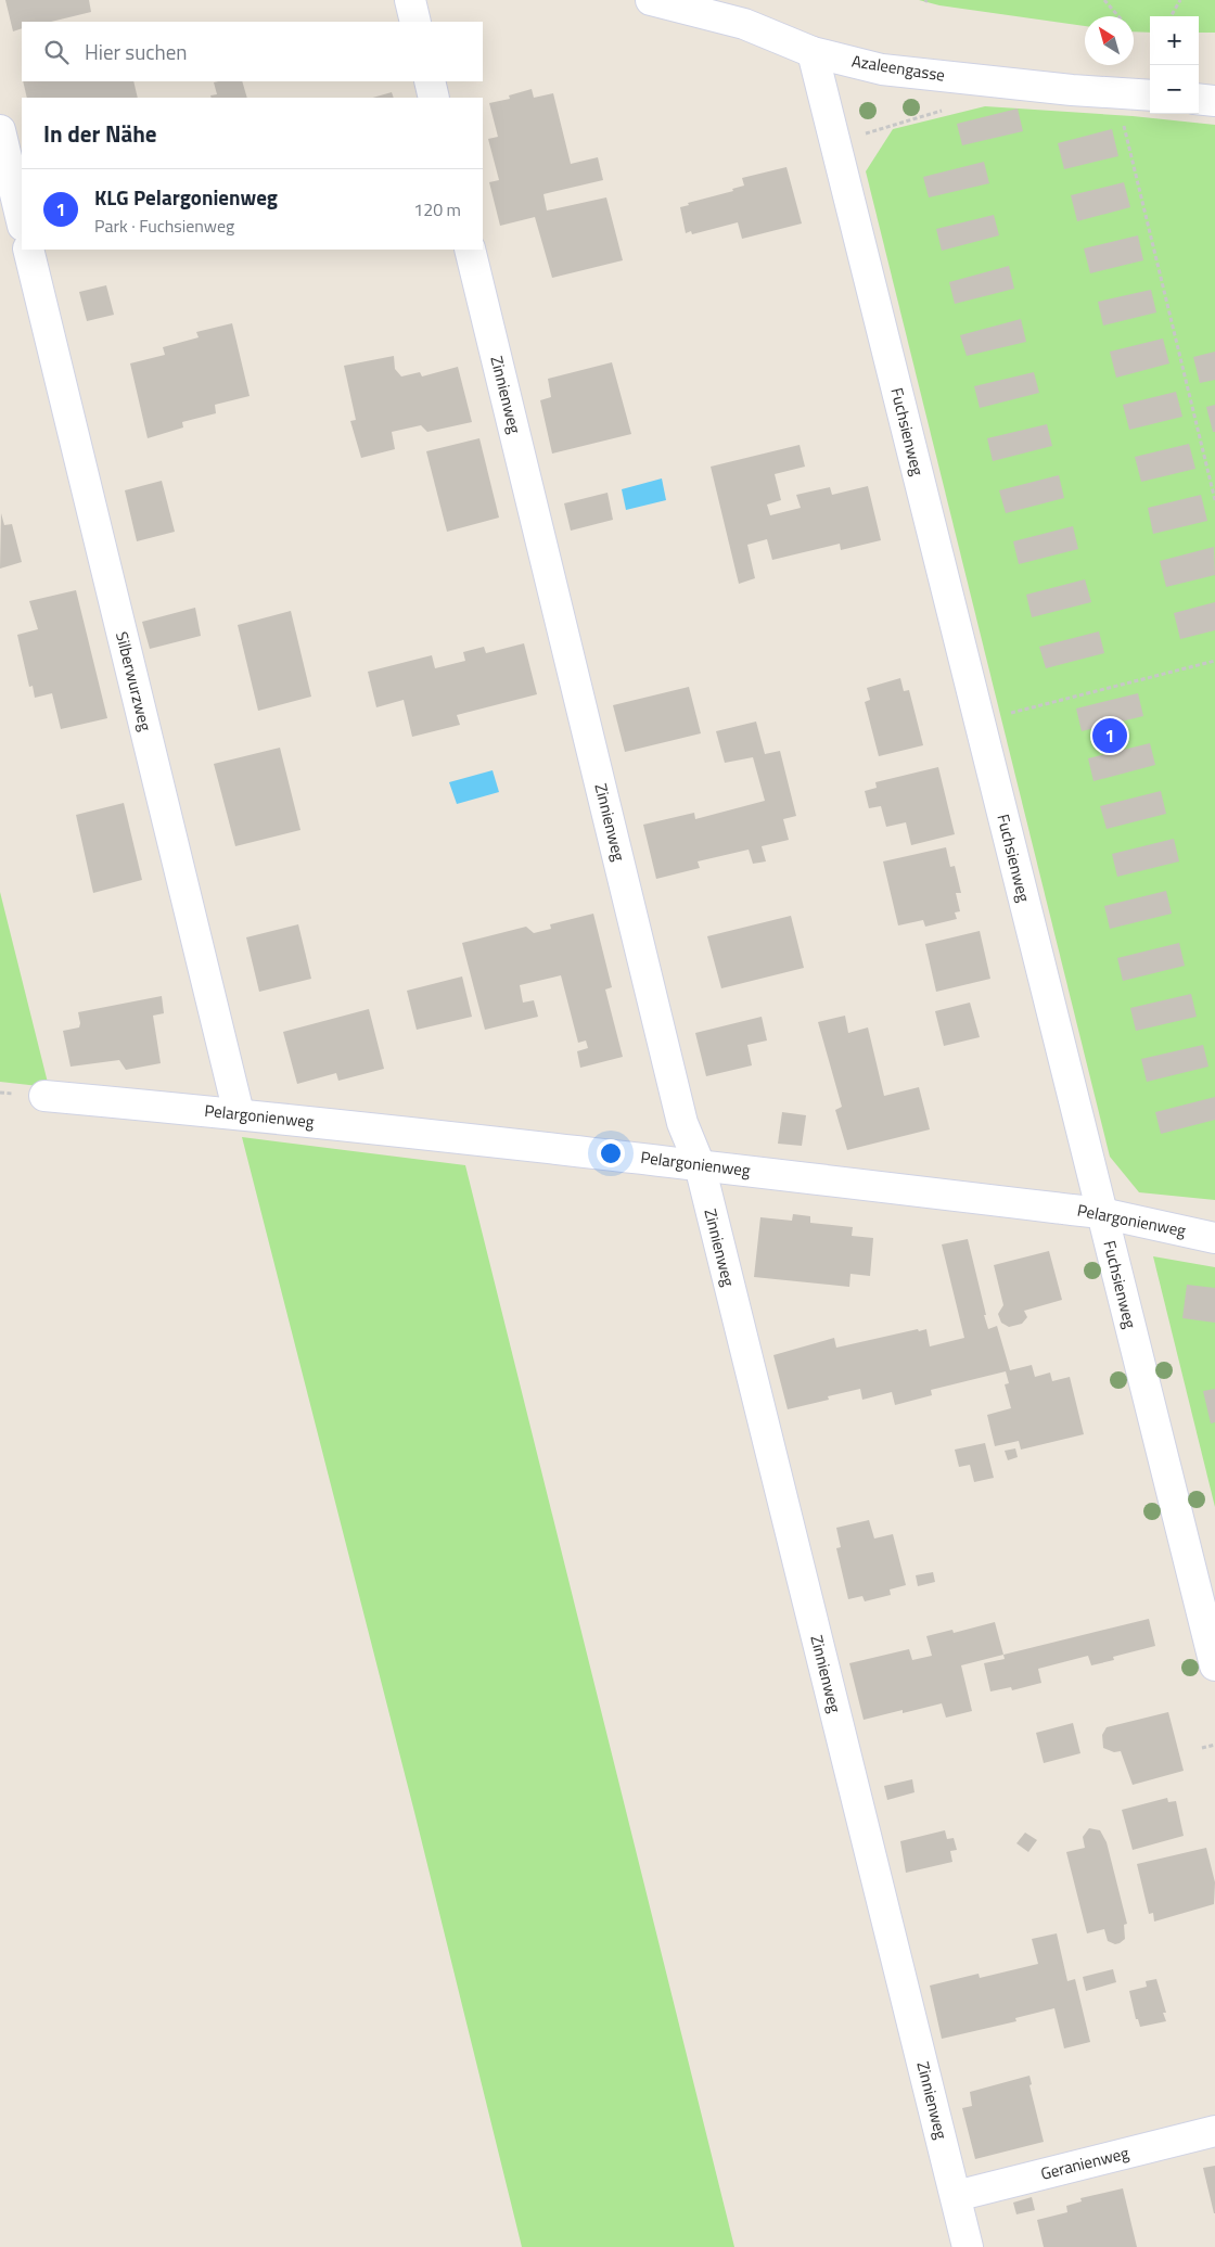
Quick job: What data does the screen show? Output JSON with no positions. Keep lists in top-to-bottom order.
{
  "streets": {
    "street": [
      "Azaleengasse",
      "Zinnienweg",
      "Fuchsienweg",
      "Silberwurzweg",
      "Pelargonienweg",
      "Geranienweg"
    ]
  },
  "crossings": [
    ["Azaleengasse", "Fuchsienweg"],
    ["Zinnienweg", "Pelargonienweg"],
    ["Zinnienweg", "Geranienweg"],
    ["Fuchsienweg", "Pelargonienweg"],
    ["Silberwurzweg", "Pelargonienweg"]
  ],
  "north": "top left",
  "page": {
    "map_buttons": ["+", "−"],
    "search": "Hier suchen",
    "heading": "In der Nähe",
    "list": [
      {
        "mark": "1",
        "name": "KLG Pelargonienweg",
        "note": "Park · Fuchsienweg",
        "value": "120 m"
      }
    ],
    "pins": "1"
  }
}
